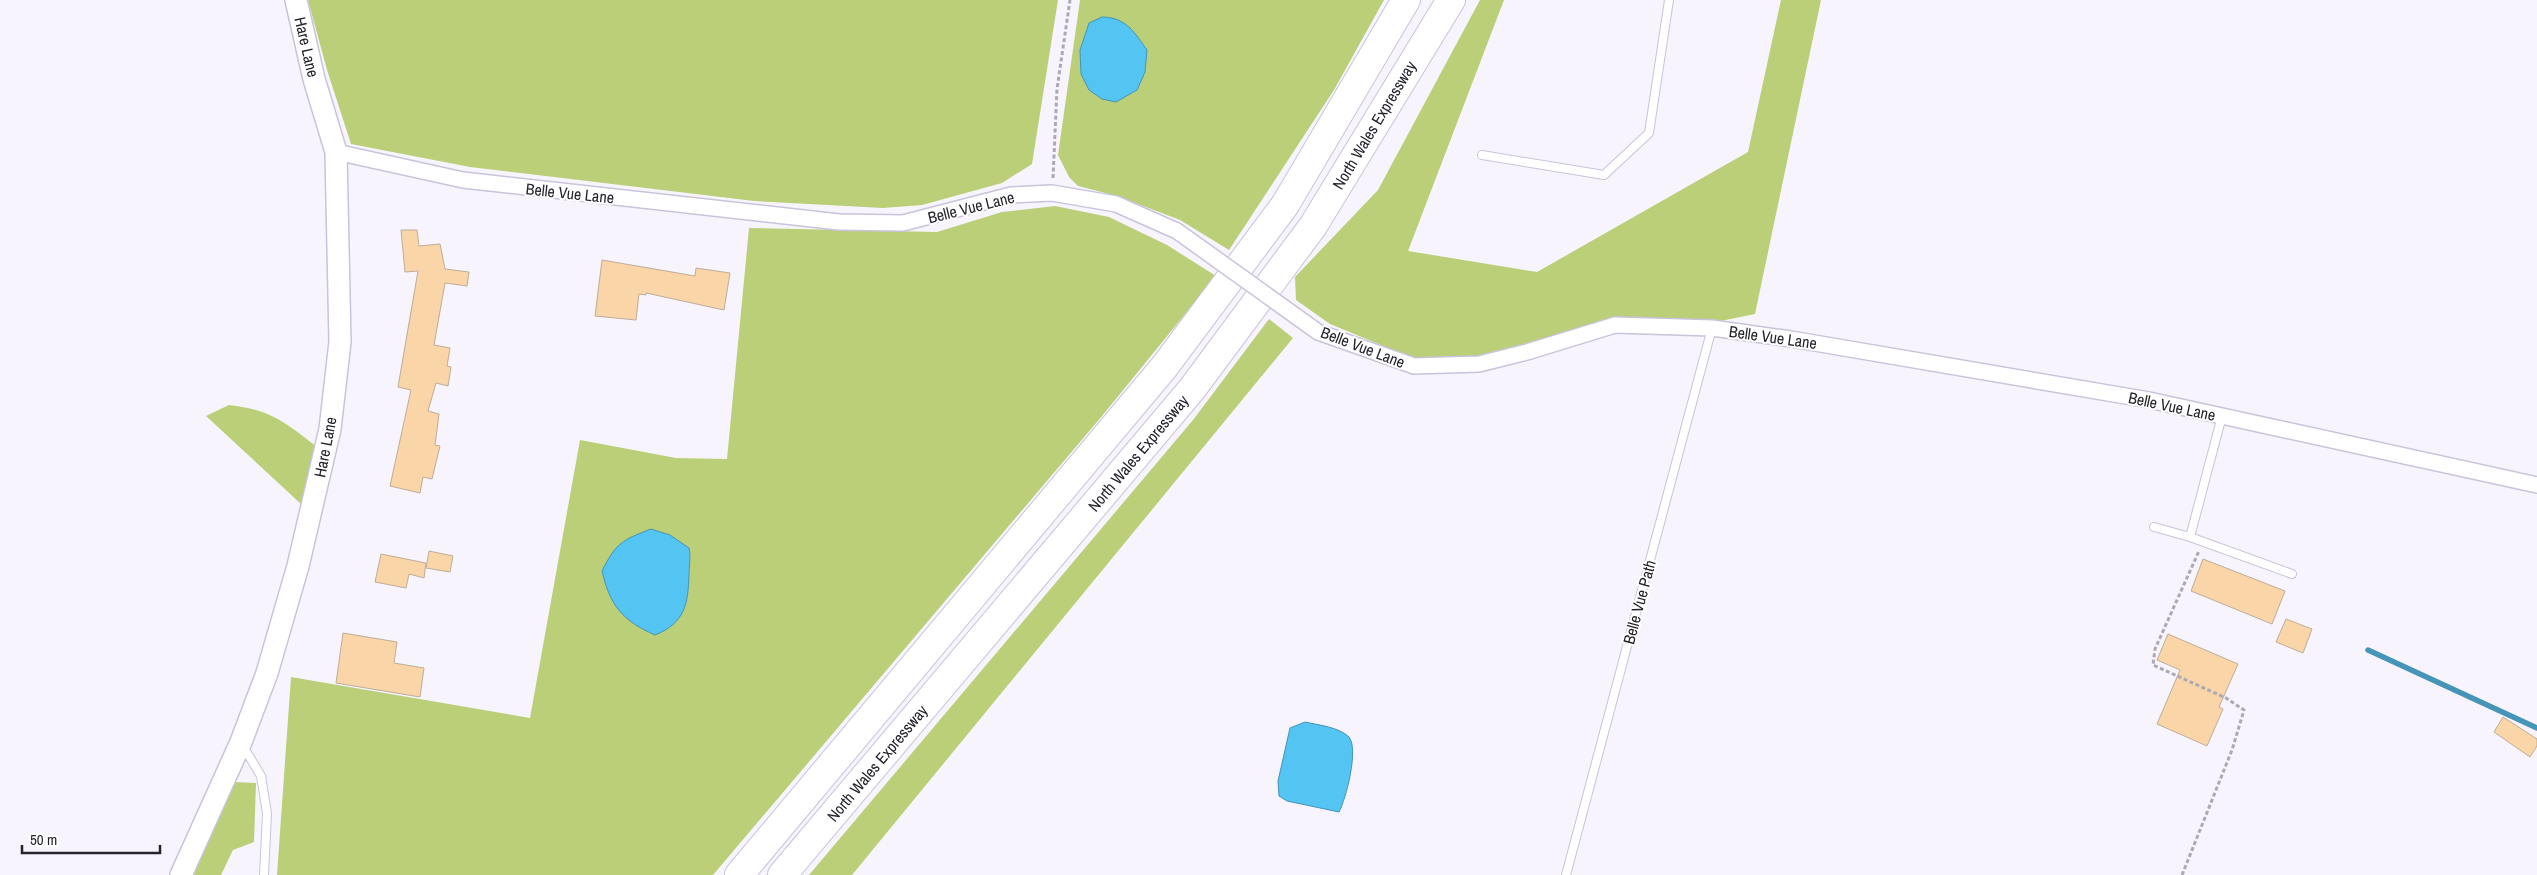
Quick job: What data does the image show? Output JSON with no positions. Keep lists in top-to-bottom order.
{
  "streets": {
    "highway": ["North Wales Expressway"],
    "street": ["Hare Lane", "Belle Vue Lane"],
    "lane": ["Belle Vue Path"]
  },
  "crossings": [
    ["Hare Lane", "Belle Vue Lane"],
    ["Belle Vue Lane", "Belle Vue Path"]
  ],
  "scale_bar": "50 m"
}
